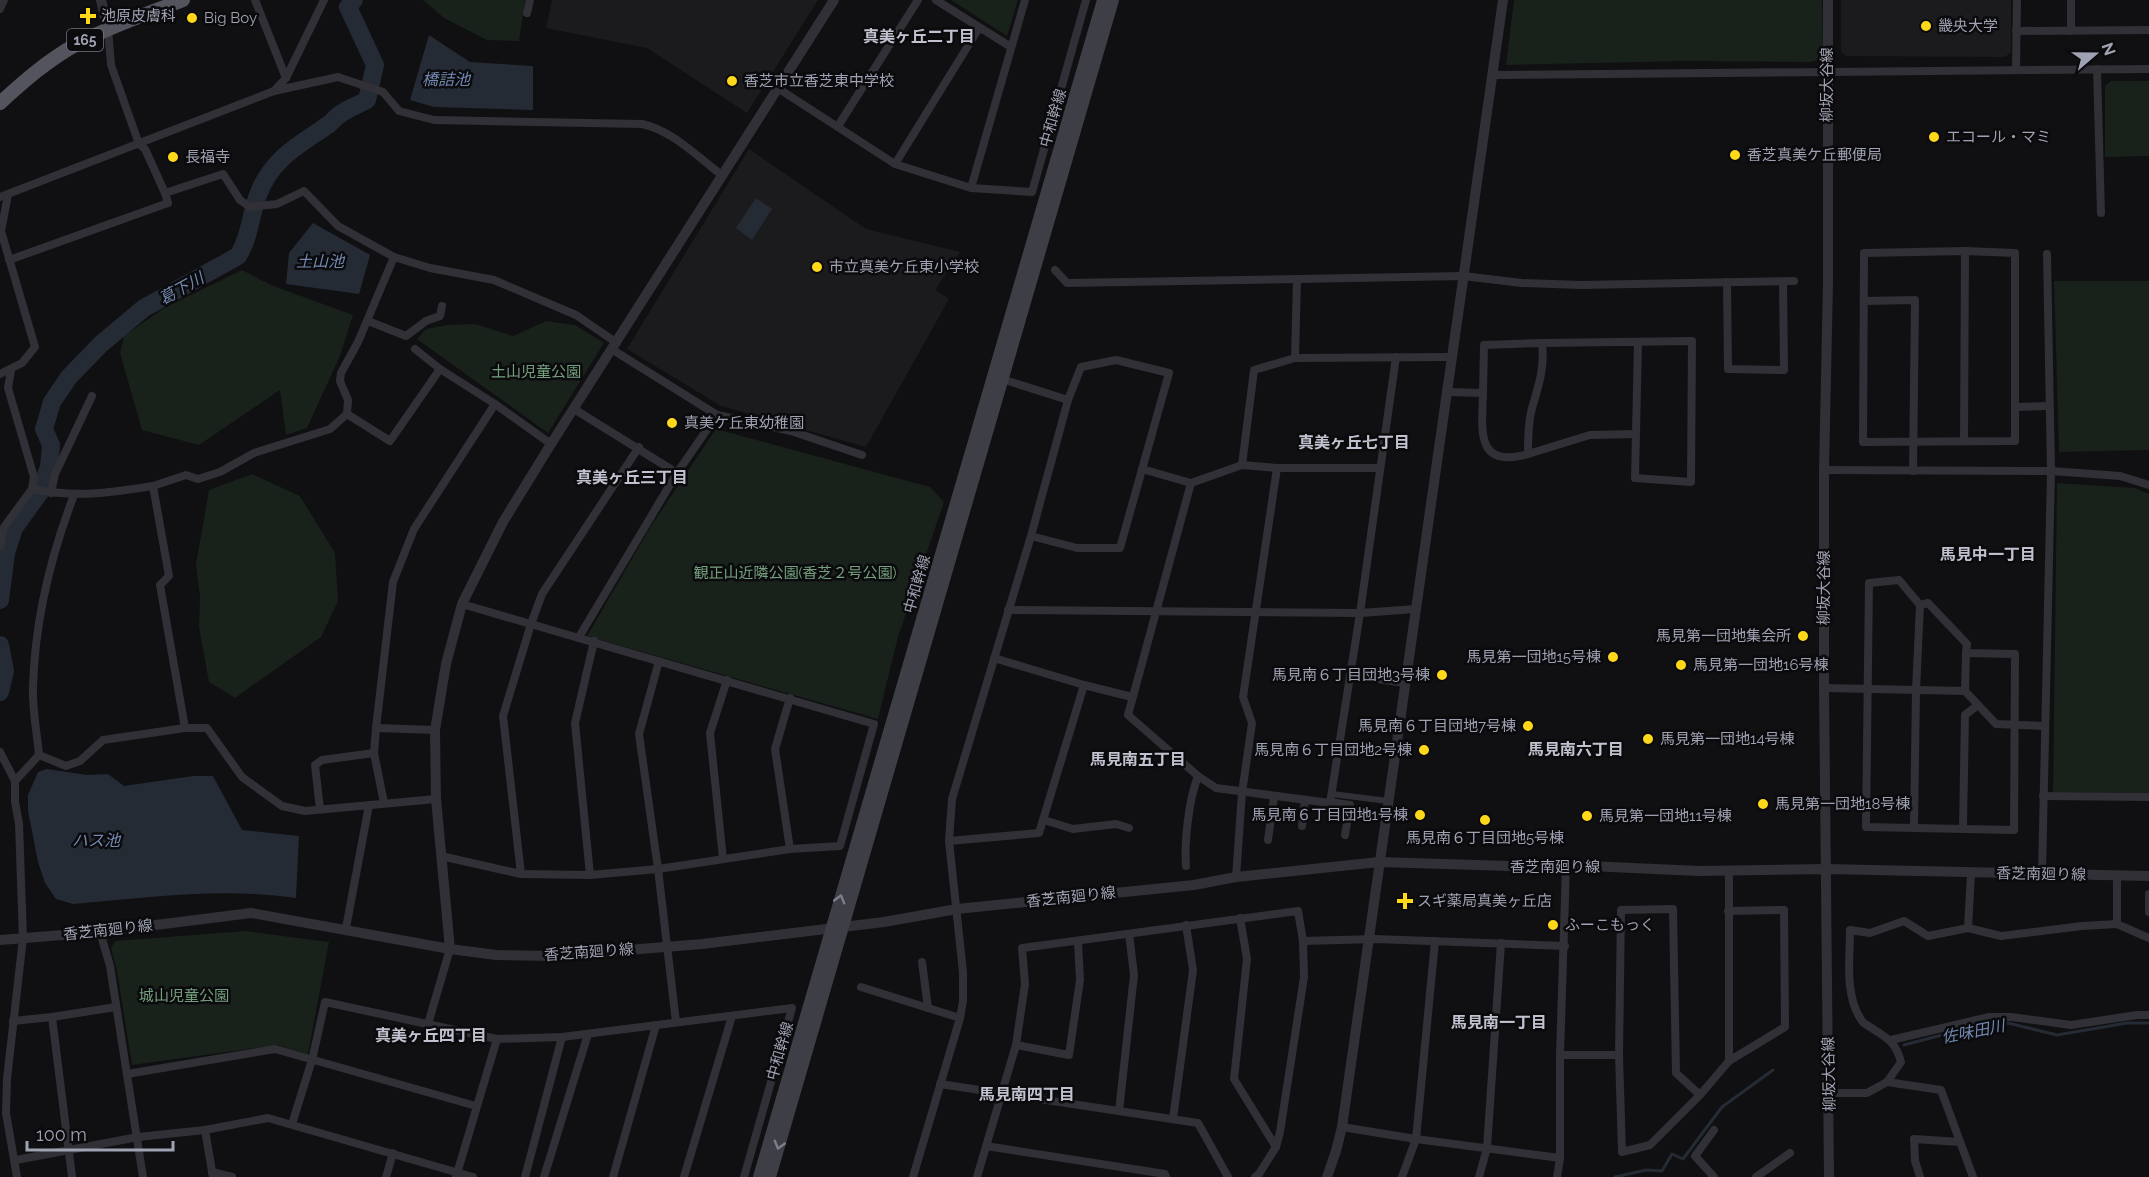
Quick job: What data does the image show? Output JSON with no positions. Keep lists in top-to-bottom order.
{
  "streets": {
    "highway": ["165"],
    "main road": ["中和幹線"],
    "street": ["柳坂大谷線", "香芝南廻り線"]
  },
  "crossings": [
    ["柳坂大谷線", "香芝南廻り線"],
    ["中和幹線", "香芝南廻り線"]
  ],
  "districts": [
    "真美ヶ丘二丁目",
    "真美ヶ丘七丁目",
    "真美ヶ丘三丁目",
    "馬見中一丁目",
    "馬見南六丁目",
    "馬見南五丁目",
    "馬見南一丁目",
    "真美ヶ丘四丁目",
    "馬見南四丁目"
  ],
  "water": [
    "橋詰池",
    "土山池",
    "葛下川",
    "ハス池",
    "佐味田川"
  ],
  "parks": ["土山児童公園", "観正山近隣公園(香芝２号公園)", "城山児童公園"],
  "places": {
    "health": ["池原皮膚科", "スギ薬局真美ヶ丘店"],
    "other": [
      "Big Boy",
      "畿央大学",
      "香芝市立香芝東中学校",
      "エコール・マミ",
      "香芝真美ケ丘郵便局",
      "長福寺",
      "市立真美ケ丘東小学校",
      "真美ケ丘東幼稚園",
      "馬見第一団地集会所",
      "馬見第一団地15号棟",
      "馬見第一団地16号棟",
      "馬見南６丁目団地3号棟",
      "馬見南６丁目団地7号棟",
      "馬見第一団地14号棟",
      "馬見南６丁目団地2号棟",
      "馬見第一団地18号棟",
      "馬見南６丁目団地1号棟",
      "馬見第一団地11号棟",
      "馬見南６丁目団地5号棟",
      "ふーこもっく"
    ]
  },
  "scale_bar": "100 m",
  "north": "right"
}
